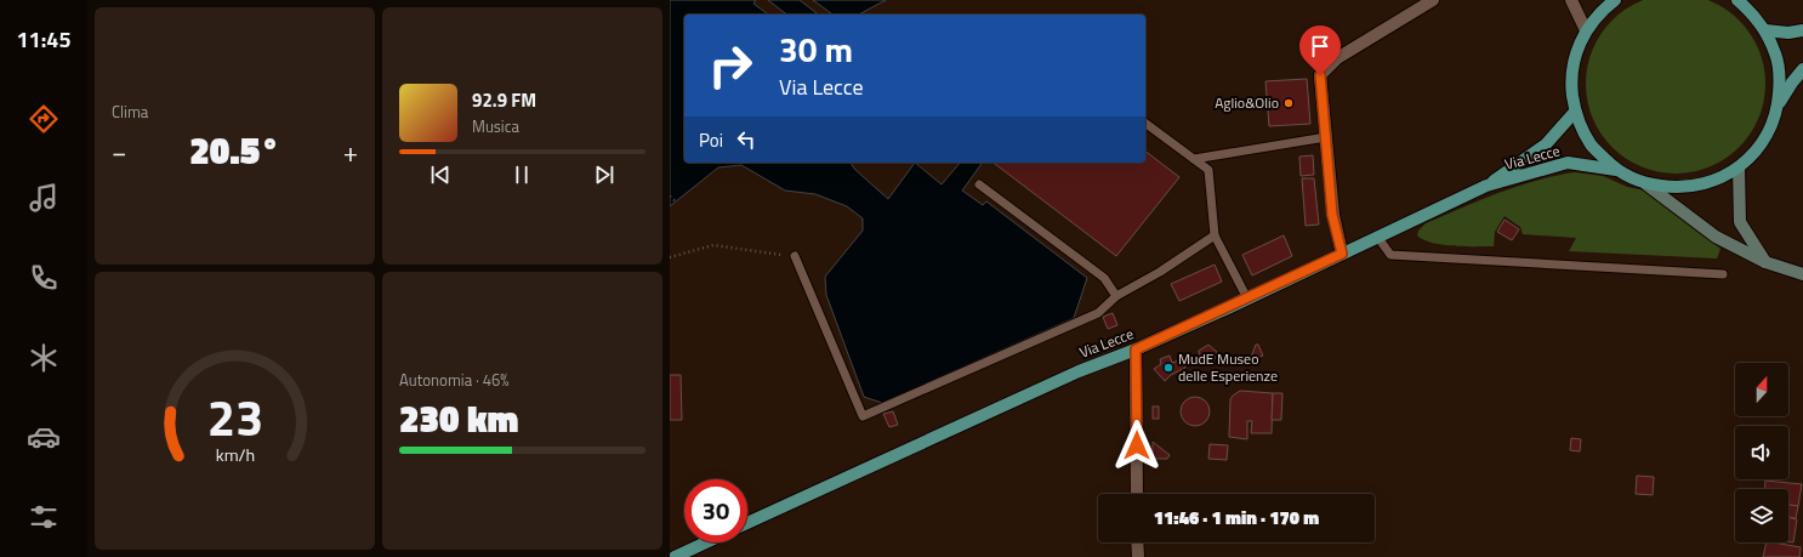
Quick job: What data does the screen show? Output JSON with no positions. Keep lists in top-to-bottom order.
{
  "streets": {
    "main road": ["Via Lecce"]
  },
  "places": ["Aglio&Olio", "MudE Museo delle Esperienze"],
  "north": "top",
  "page": {
    "tabs": "11:45",
    "tile": [
      "Clima",
      ["Autonomia · 46%", "230 km"]
    ],
    "turn": ["30 m", "Via Lecce"],
    "song": ["92.9 FM", "Musica"],
    "then": "Poi",
    "heat": ["−", "20.5°", "+"],
    "limit": "30",
    "trip": "11:46 · 1 min · 170 m",
    "gauge": ["23", "km/h"]
  }
}
